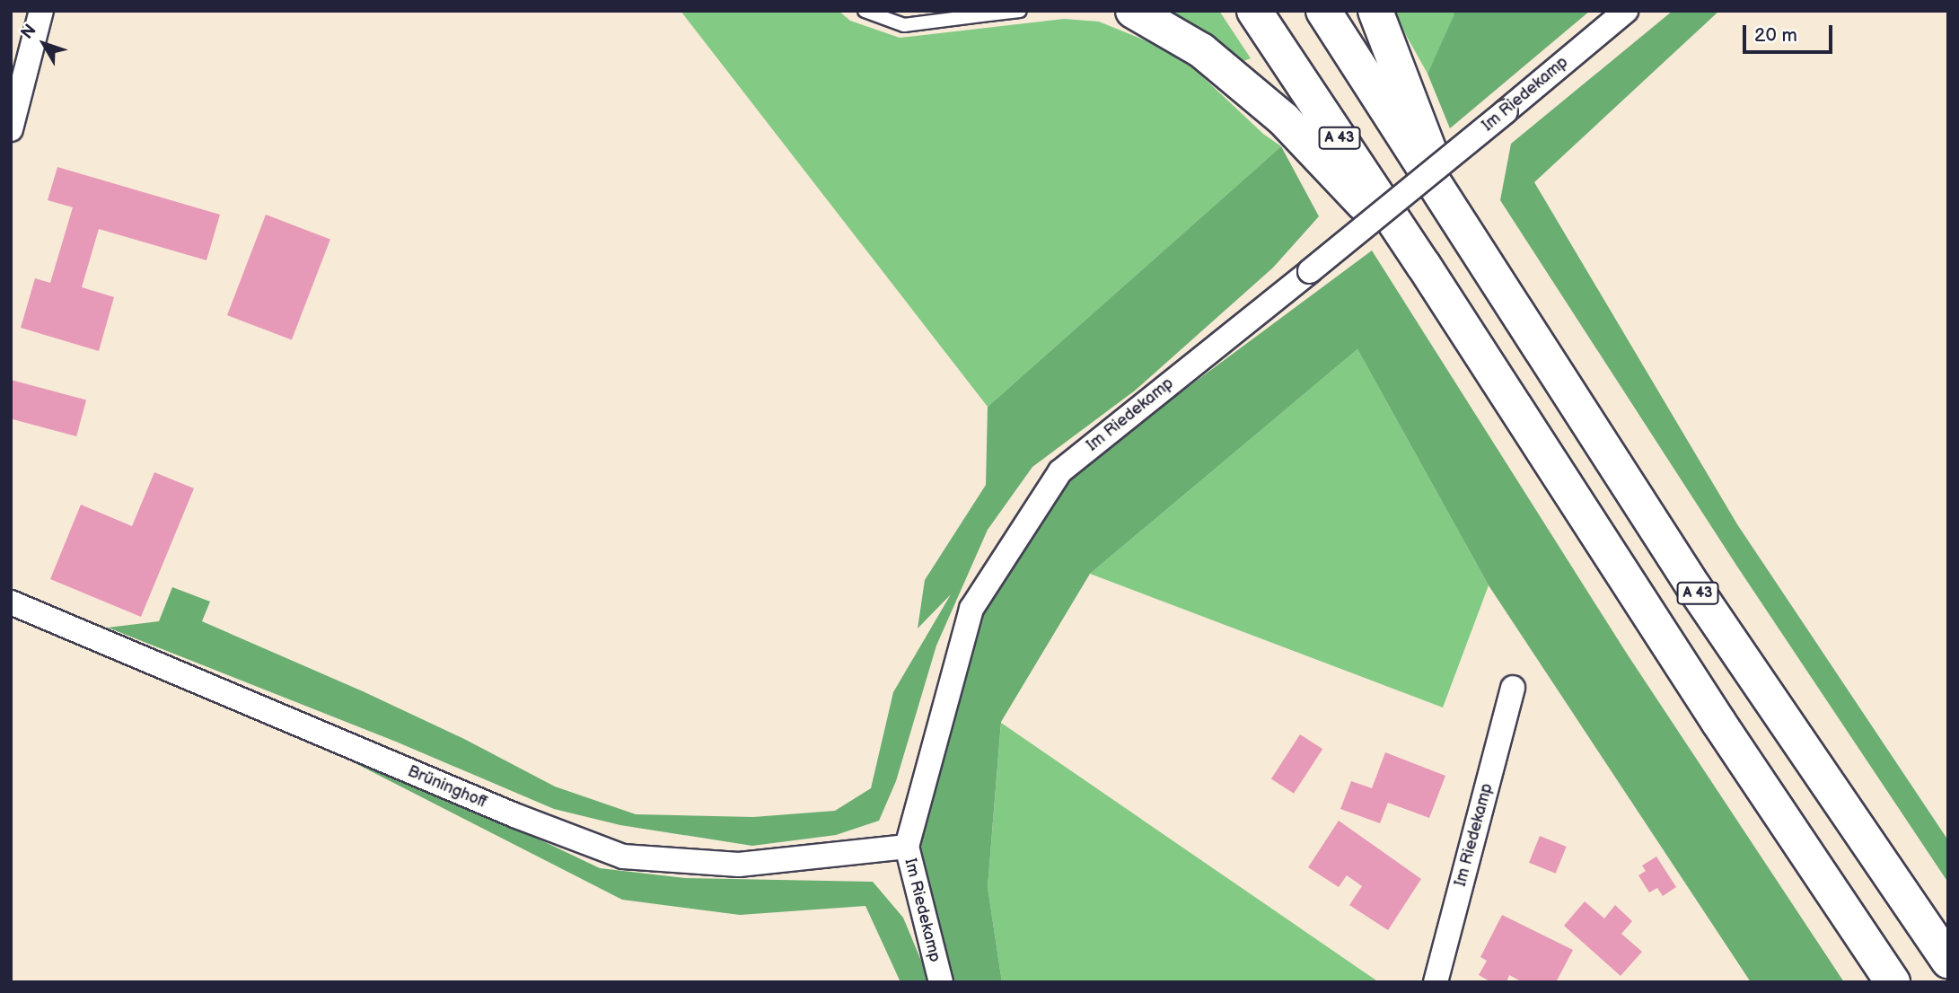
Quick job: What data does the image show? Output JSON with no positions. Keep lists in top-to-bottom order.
{
  "streets": {
    "highway": ["A 43"],
    "street": ["Im Riedekamp", "Brüninghoff"]
  },
  "crossings": [
    ["Im Riedekamp", "Brüninghoff"]
  ],
  "scale_bar": "20 m",
  "north": "top left"
}
